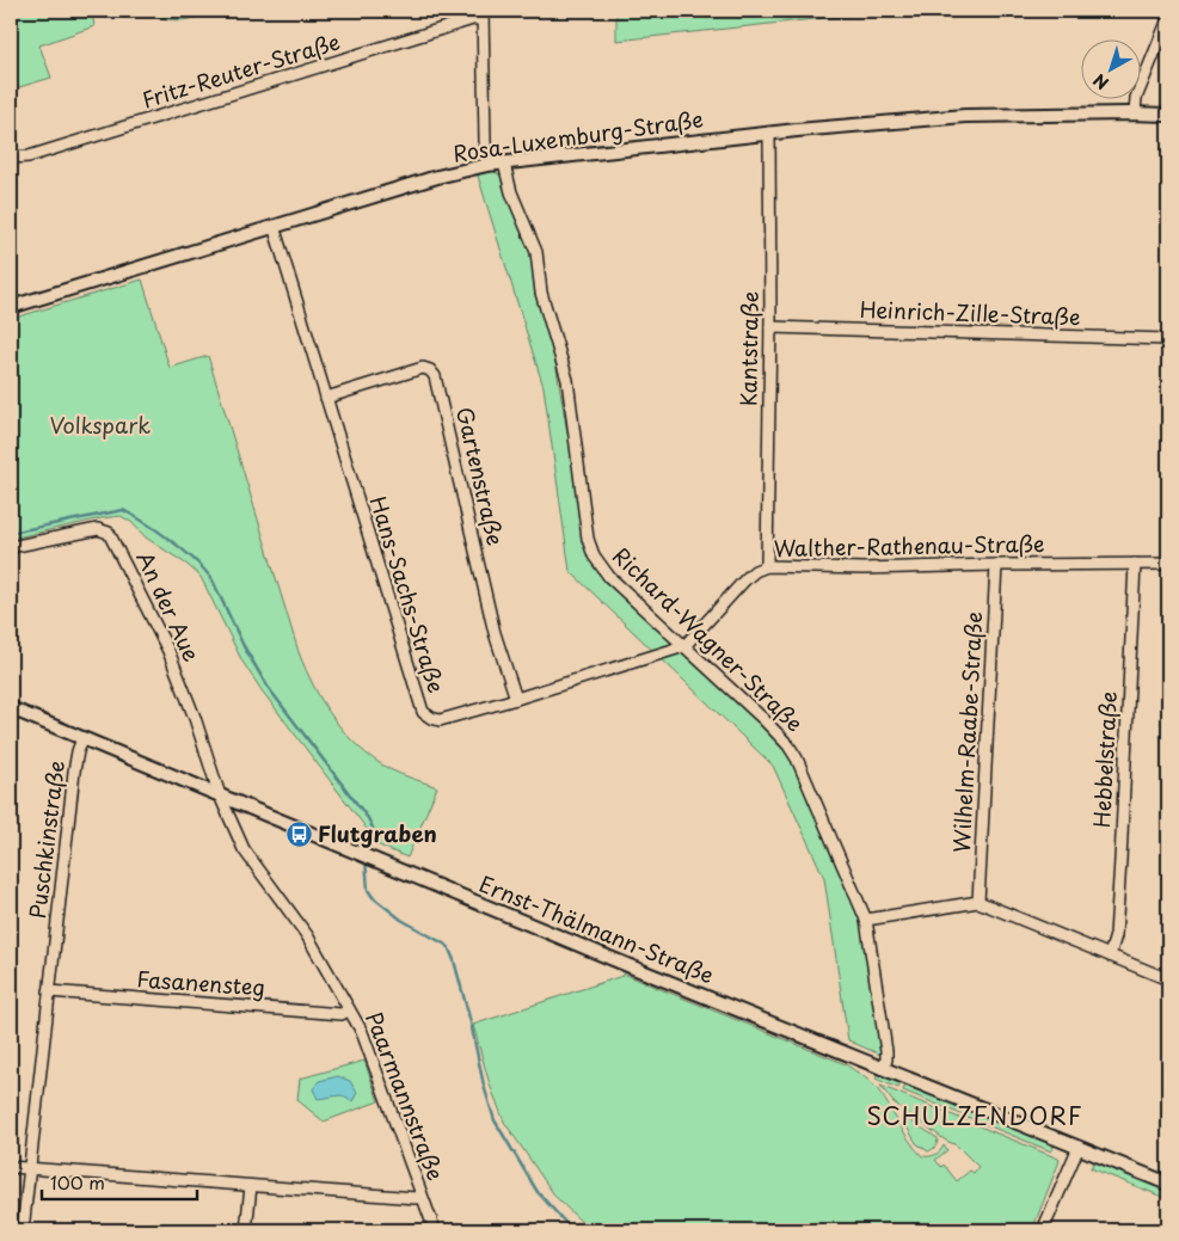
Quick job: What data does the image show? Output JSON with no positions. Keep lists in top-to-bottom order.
{
  "streets": {
    "street": [
      "Fritz-Reuter-Straße",
      "Rosa-Luxemburg-Straße",
      "Heinrich-Zille-Straße",
      "Kantstraße",
      "Gartenstraße",
      "Walther-Rathenau-Straße",
      "Hans-Sachs-Straße",
      "An der Aue",
      "Richard-Wagner-Straße",
      "Wilhelm-Raabe-Straße",
      "Hebbelstraße",
      "Puschkinstraße",
      "Ernst-Thälmann-Straße",
      "Fasanensteg",
      "Paarmannstraße"
    ]
  },
  "crossings": [
    ["Rosa-Luxemburg-Straße", "Kantstraße"],
    ["Rosa-Luxemburg-Straße", "Hans-Sachs-Straße"],
    ["Rosa-Luxemburg-Straße", "Richard-Wagner-Straße"],
    ["Heinrich-Zille-Straße", "Kantstraße"],
    ["Kantstraße", "Walther-Rathenau-Straße"],
    ["Gartenstraße", "Hans-Sachs-Straße"],
    ["Walther-Rathenau-Straße", "Hans-Sachs-Straße"],
    ["Walther-Rathenau-Straße", "Richard-Wagner-Straße"],
    ["Walther-Rathenau-Straße", "Wilhelm-Raabe-Straße"],
    ["Walther-Rathenau-Straße", "Hebbelstraße"],
    ["Hans-Sachs-Straße", "Richard-Wagner-Straße"],
    ["An der Aue", "Ernst-Thälmann-Straße"],
    ["An der Aue", "Paarmannstraße"],
    ["Richard-Wagner-Straße", "Ernst-Thälmann-Straße"],
    ["Puschkinstraße", "Ernst-Thälmann-Straße"],
    ["Puschkinstraße", "Fasanensteg"],
    ["Ernst-Thälmann-Straße", "Paarmannstraße"],
    ["Fasanensteg", "Paarmannstraße"]
  ],
  "districts": ["SCHULZENDORF"],
  "parks": ["Volkspark"],
  "places": {
    "bus stop": ["Flutgraben"]
  },
  "scale_bar": "100 m",
  "north": "bottom left"
}
